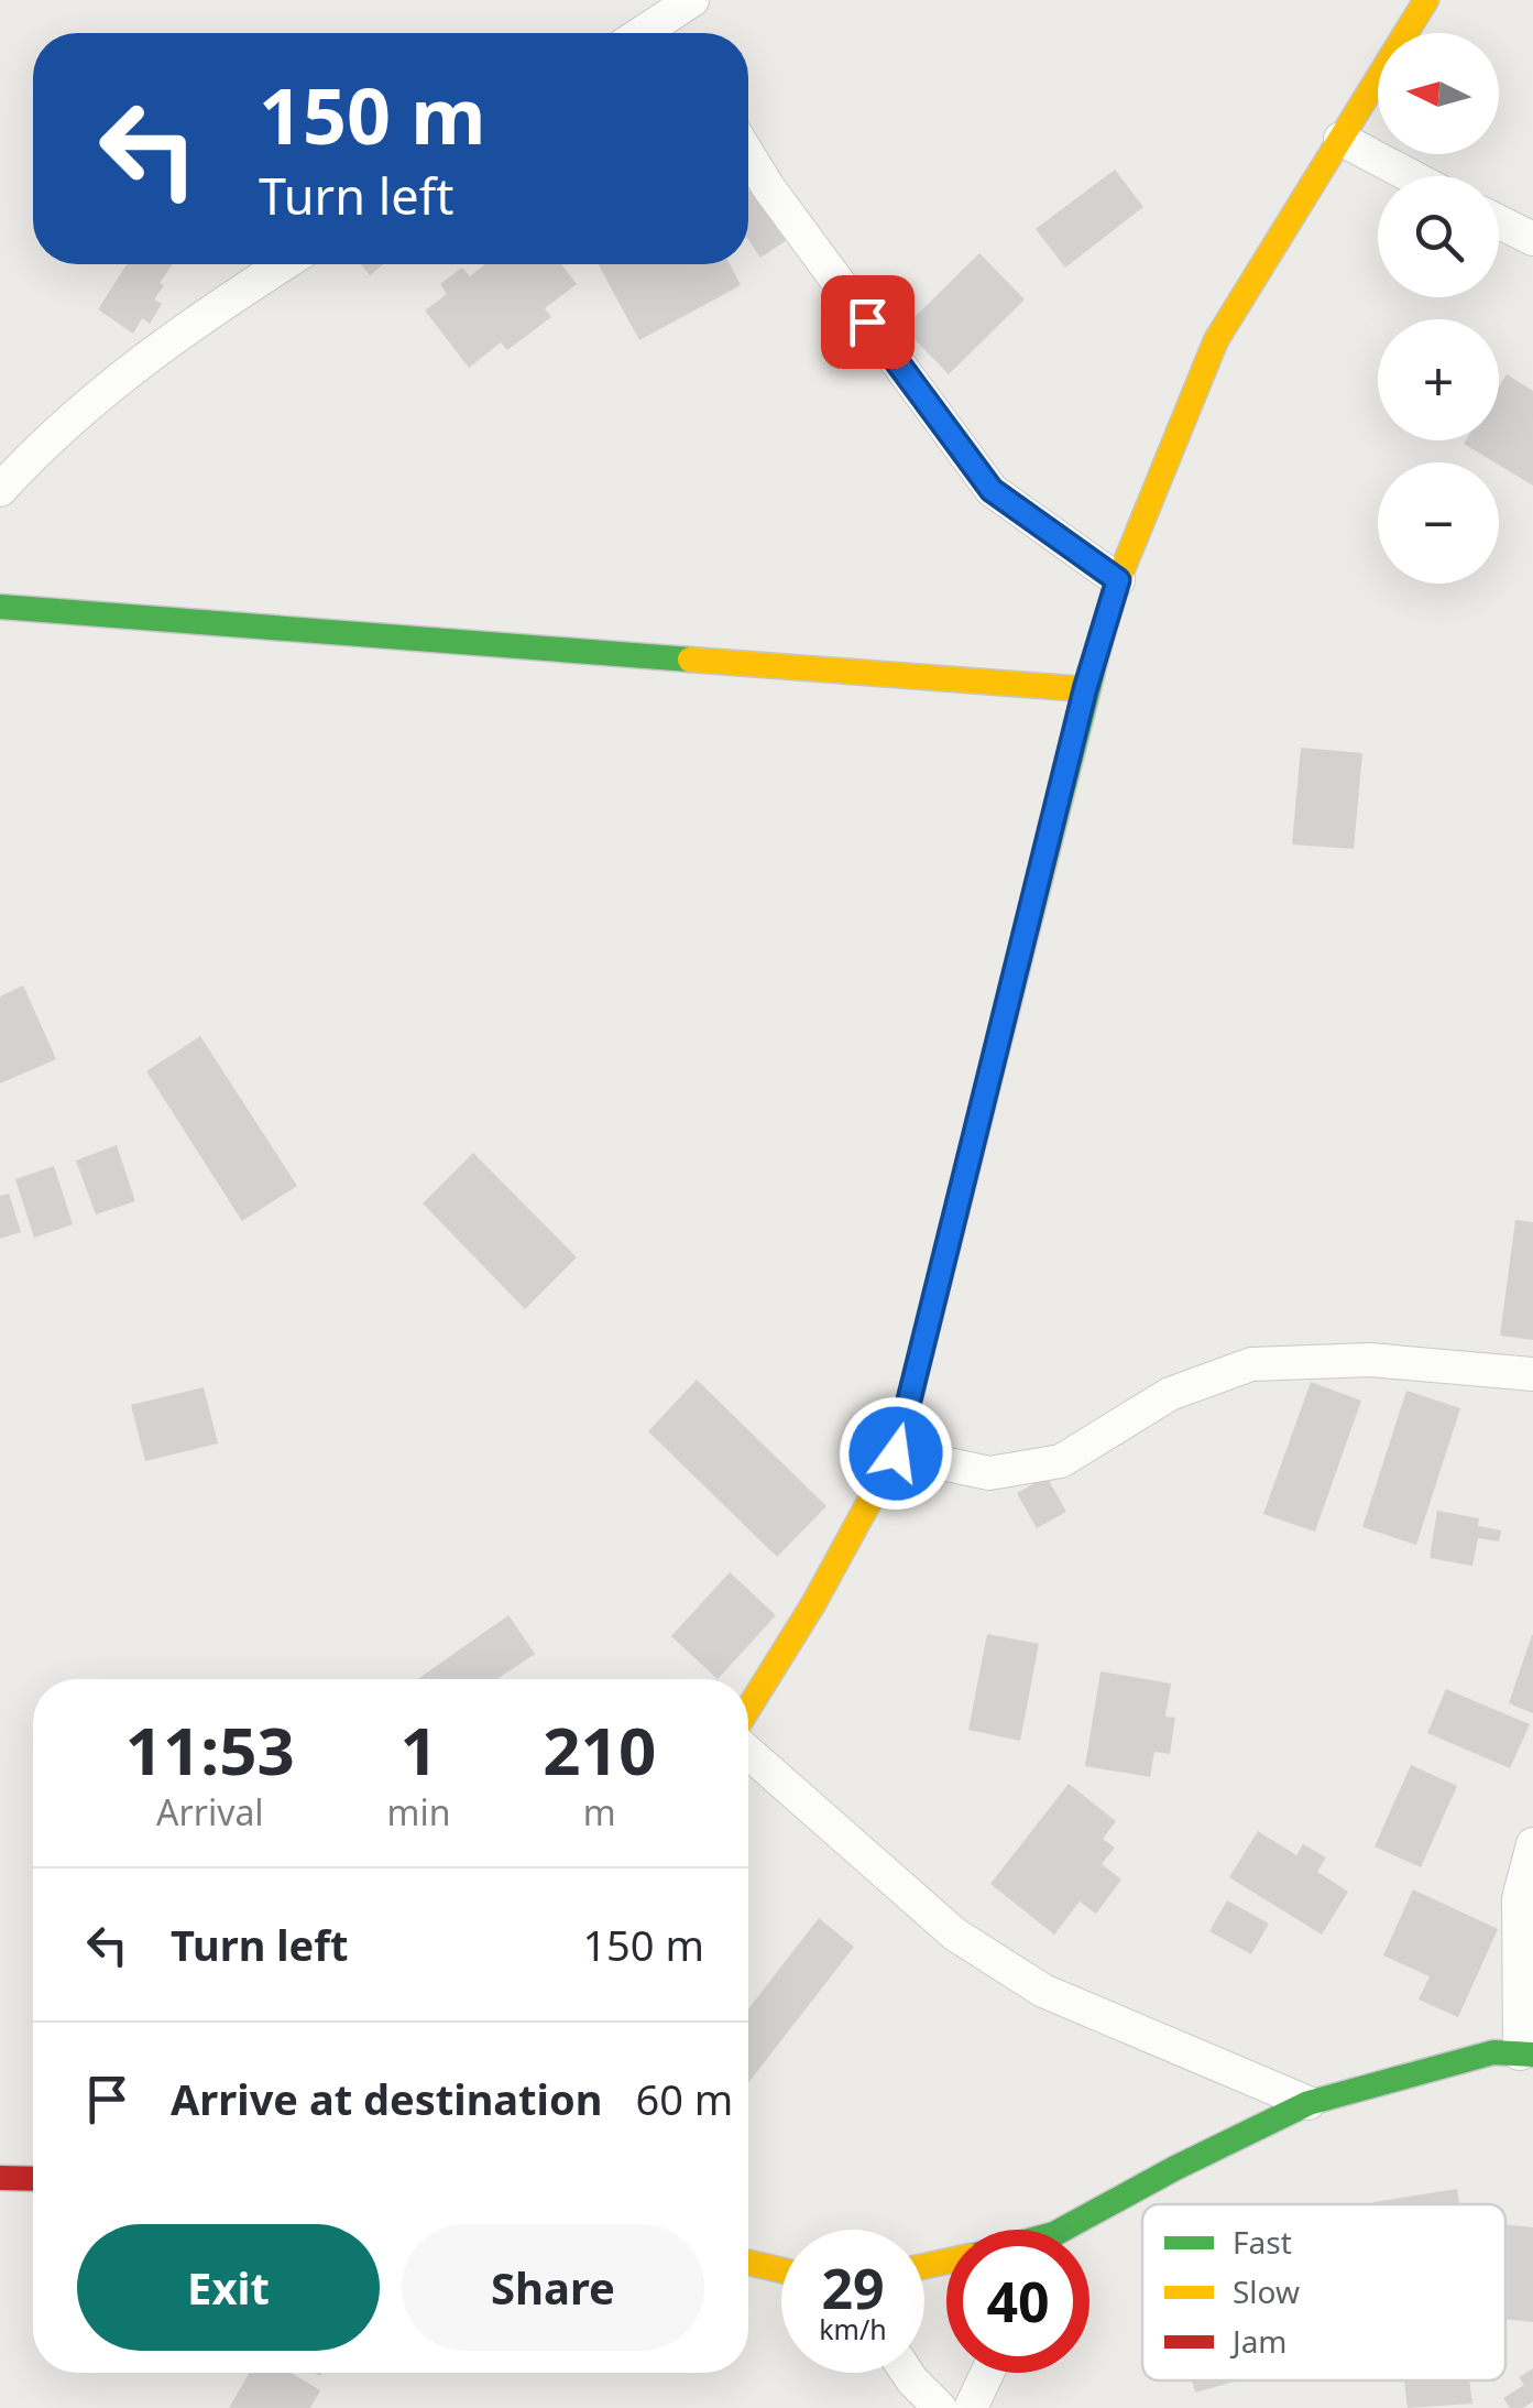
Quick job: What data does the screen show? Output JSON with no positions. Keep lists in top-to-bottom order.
{
  "legend": ["Fast", "Slow", "Jam"],
  "north": "left",
  "page": {
    "map_buttons": ["+", "−"],
    "turn": ["150 m", "Turn left"],
    "eta": [
      "11:53",
      "Arrival",
      "1",
      "min",
      "210",
      "m"
    ],
    "list": [
      {
        "name": "Turn left",
        "value": "150 m"
      },
      {
        "name": "Arrive at destination",
        "value": "60 m"
      }
    ],
    "buttons": ["Exit", "Share"],
    "speed": "29 km/h",
    "limit": "40"
  }
}
